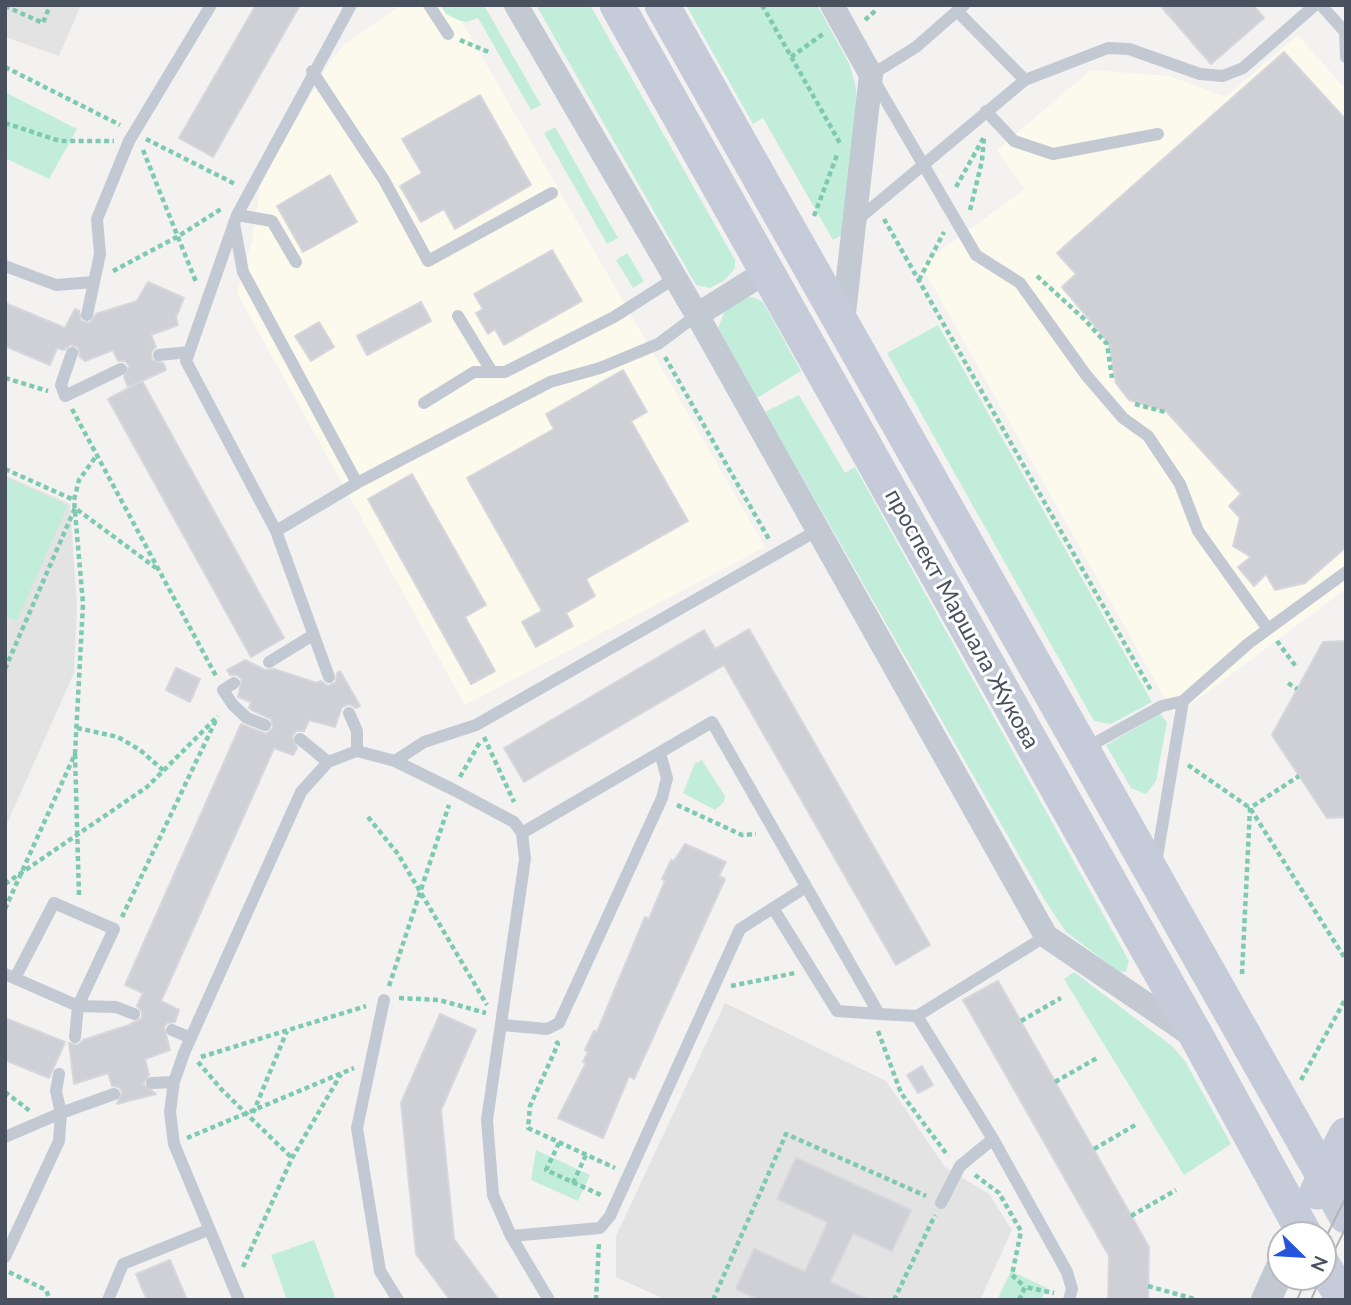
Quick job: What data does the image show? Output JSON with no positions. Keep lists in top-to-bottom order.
{
  "streets": {
    "main road": ["проспект Маршала Жукова"]
  },
  "north": "bottom right"
}
